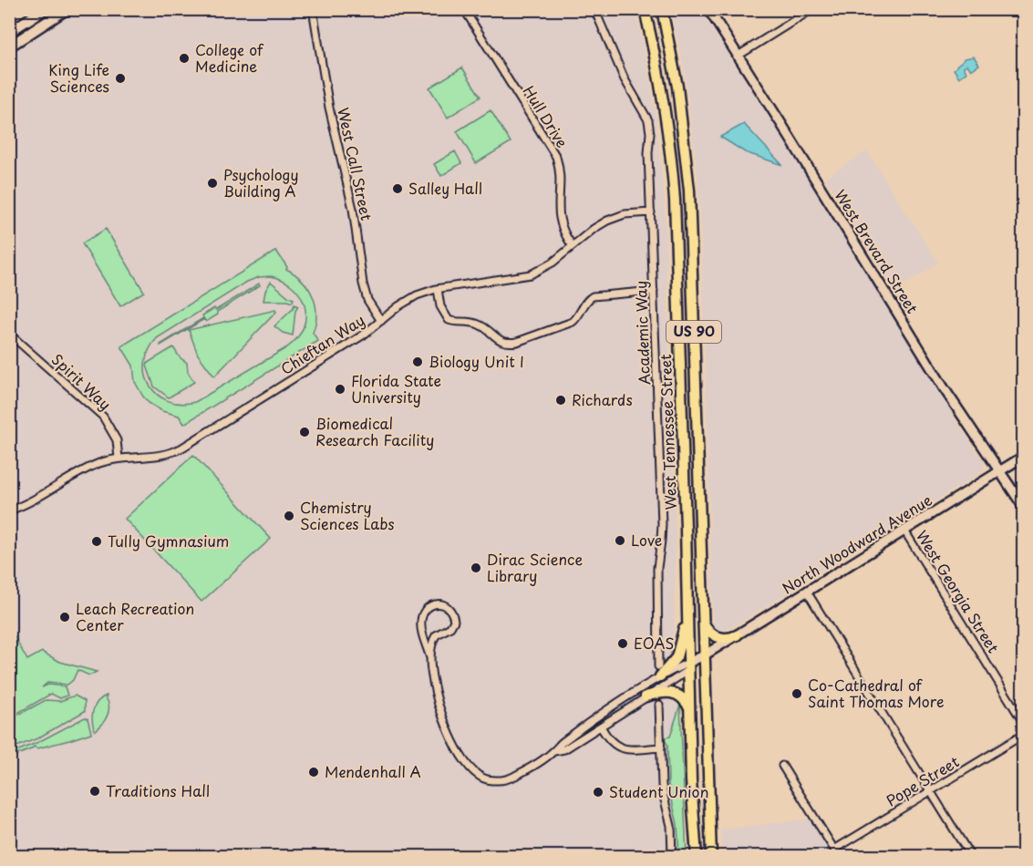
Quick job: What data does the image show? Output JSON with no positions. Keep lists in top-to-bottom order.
{
  "streets": {
    "main road": ["US 90", "West Tennessee Street"],
    "street": [
      "Hull Drive",
      "West Call Street",
      "West Brevard Street",
      "Academic Way",
      "Chieftan Way",
      "Spirit Way",
      "North Woodward Avenue",
      "West Georgia Street",
      "Pope Street"
    ]
  },
  "crossings": [
    ["Hull Drive", "Chieftan Way"],
    ["West Call Street", "Chieftan Way"],
    ["West Brevard Street", "North Woodward Avenue"],
    ["Academic Way", "Chieftan Way"],
    ["Academic Way", "North Woodward Avenue"],
    ["Chieftan Way", "Spirit Way"],
    ["West Tennessee Street", "North Woodward Avenue"],
    ["North Woodward Avenue", "West Georgia Street"]
  ],
  "places": [
    "College of Medicine",
    "King Life Sciences",
    "Psychology Building A",
    "Salley Hall",
    "Biology Unit I",
    "Florida State University",
    "Richards",
    "Biomedical Research Facility",
    "Chemistry Sciences Labs",
    "Love",
    "Tully Gymnasium",
    "Dirac Science Library",
    "Leach Recreation Center",
    "EOAS",
    "Co-Cathedral of Saint Thomas More",
    "Mendenhall A",
    "Traditions Hall",
    "Student Union"
  ]
}
